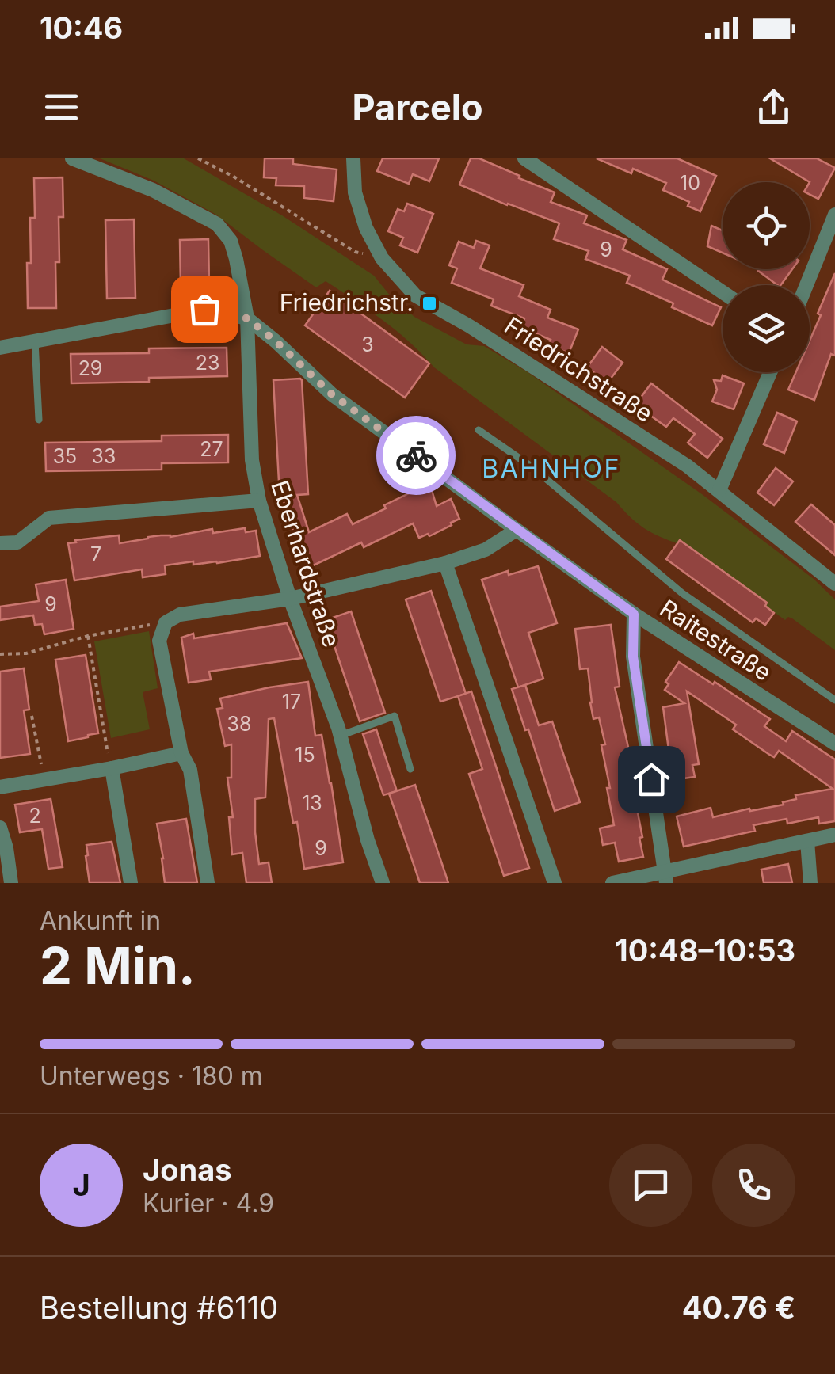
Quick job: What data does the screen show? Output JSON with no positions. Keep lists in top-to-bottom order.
{
  "streets": {
    "street": ["Friedrichstraße", "Eberhardstraße", "Raitestraße"]
  },
  "crossings": [
    ["Eberhardstraße", "Raitestraße"]
  ],
  "districts": ["BAHNHOF"],
  "places": {
    "transit": ["Friedrichstr."]
  },
  "house_numbers": [
    "10",
    "9",
    "3",
    "23",
    "29",
    "27",
    "35",
    "33",
    "7",
    "9",
    "17",
    "38",
    "15",
    "13",
    "2",
    "9"
  ],
  "page": {
    "status": "10:46",
    "header": "Parcelo",
    "heading": ["2 Min.", "Ankunft in", "10:48–10:53"],
    "panel": [
      "Jonas",
      "Kurier · 4.9",
      "Bestellung #6110",
      "40.76 €"
    ],
    "bar": "Unterwegs · 180 m",
    "round": "J"
  }
}
